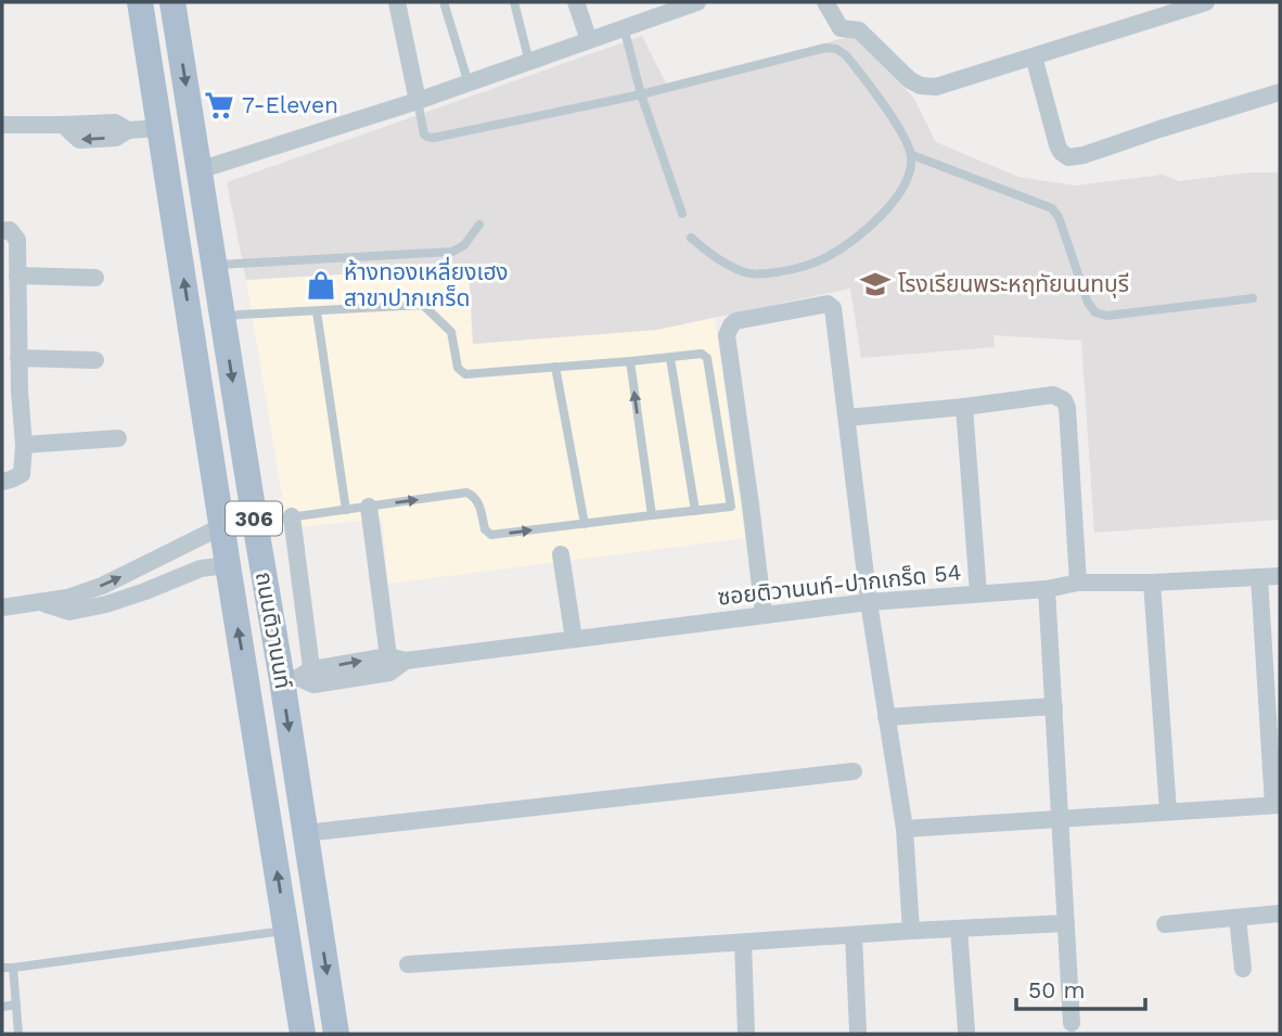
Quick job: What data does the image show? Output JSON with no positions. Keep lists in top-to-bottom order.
{
  "streets": {
    "main road": ["306", "ถนนติวานนท์"],
    "street": ["ซอยติวานนท์-ปากเกร็ด 54"]
  },
  "crossings": [
    ["ซอยติวานนท์-ปากเกร็ด 54", "ถนนติวานนท์"]
  ],
  "places": {
    "supermarket": ["7-Eleven"],
    "school or university": ["โรงเรียนพระหฤทัยนนทบุรี"],
    "shop": ["ห้างทองเหลี่ยงเฮง สาขาปากเกร็ด"]
  },
  "scale_bar": "50 m"
}
